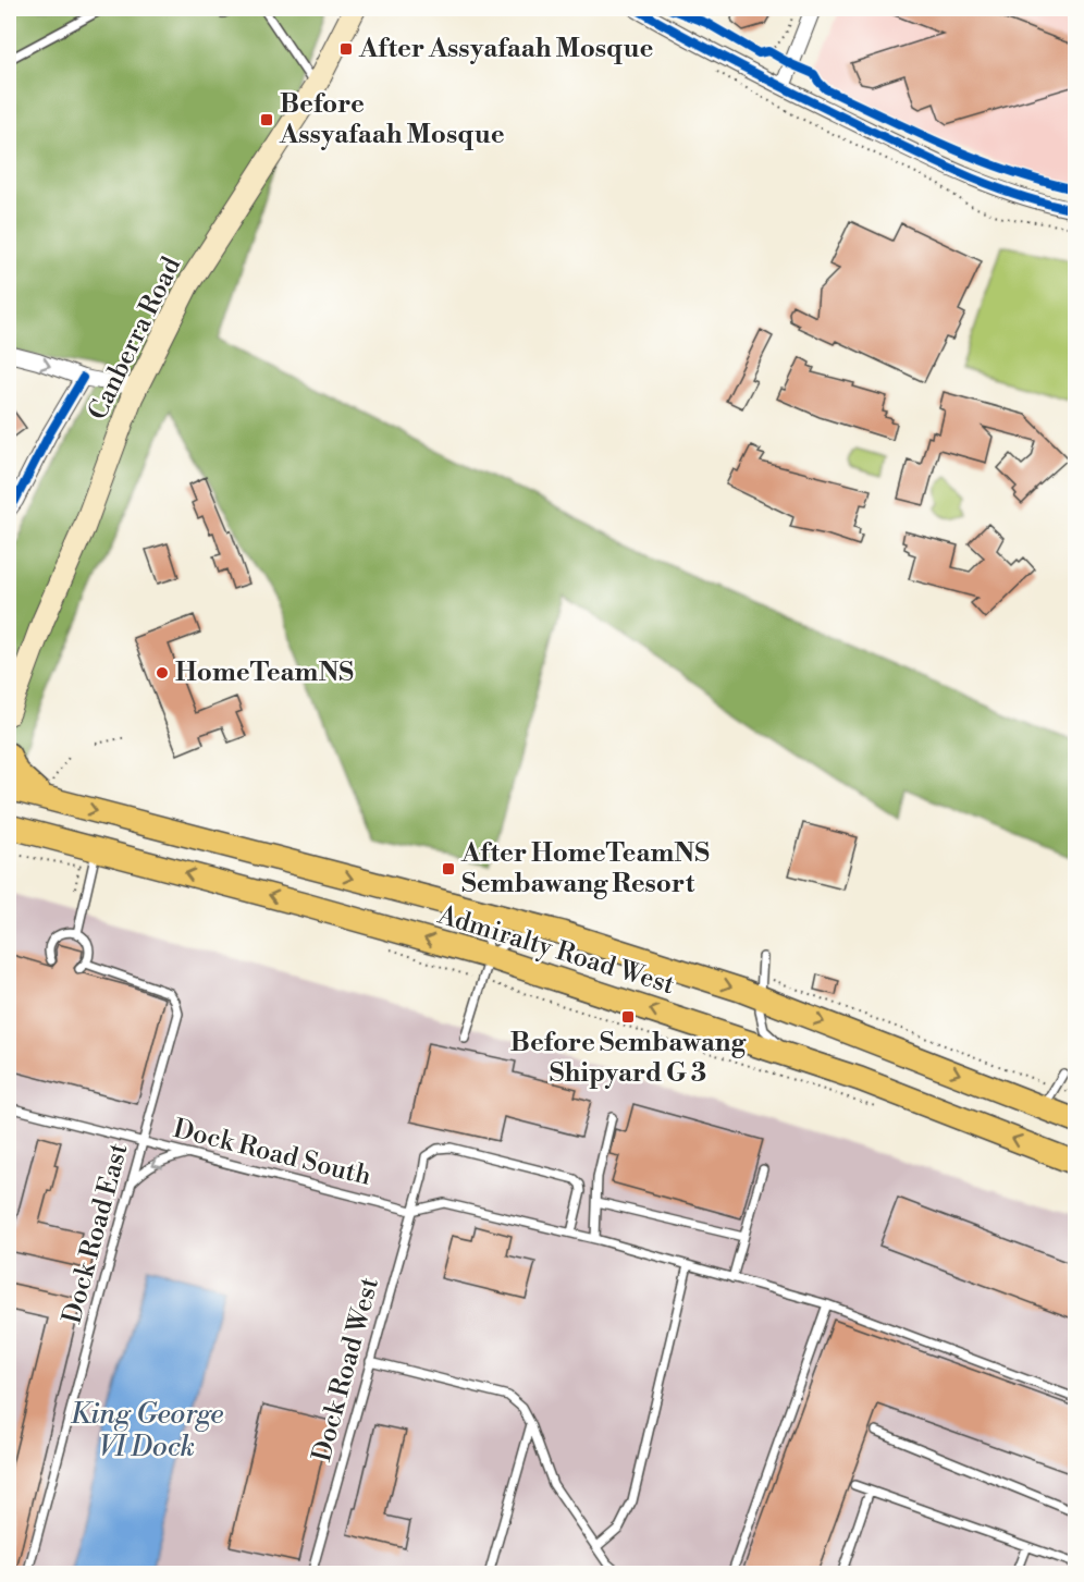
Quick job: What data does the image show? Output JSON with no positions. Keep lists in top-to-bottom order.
{
  "streets": {
    "main road": ["Canberra Road", "Admiralty Road West"],
    "lane": ["Dock Road South", "Dock Road East", "Dock Road West"]
  },
  "crossings": [
    ["Dock Road South", "Dock Road East"],
    ["Dock Road South", "Dock Road West"]
  ],
  "water": ["King George VI Dock"],
  "places": {
    "transit": [
      "After Assyafaah Mosque",
      "Before Assyafaah Mosque",
      "After HomeTeamNS Sembawang Resort",
      "Before Sembawang Shipyard G 3"
    ],
    "other": ["HomeTeamNS"]
  }
}
